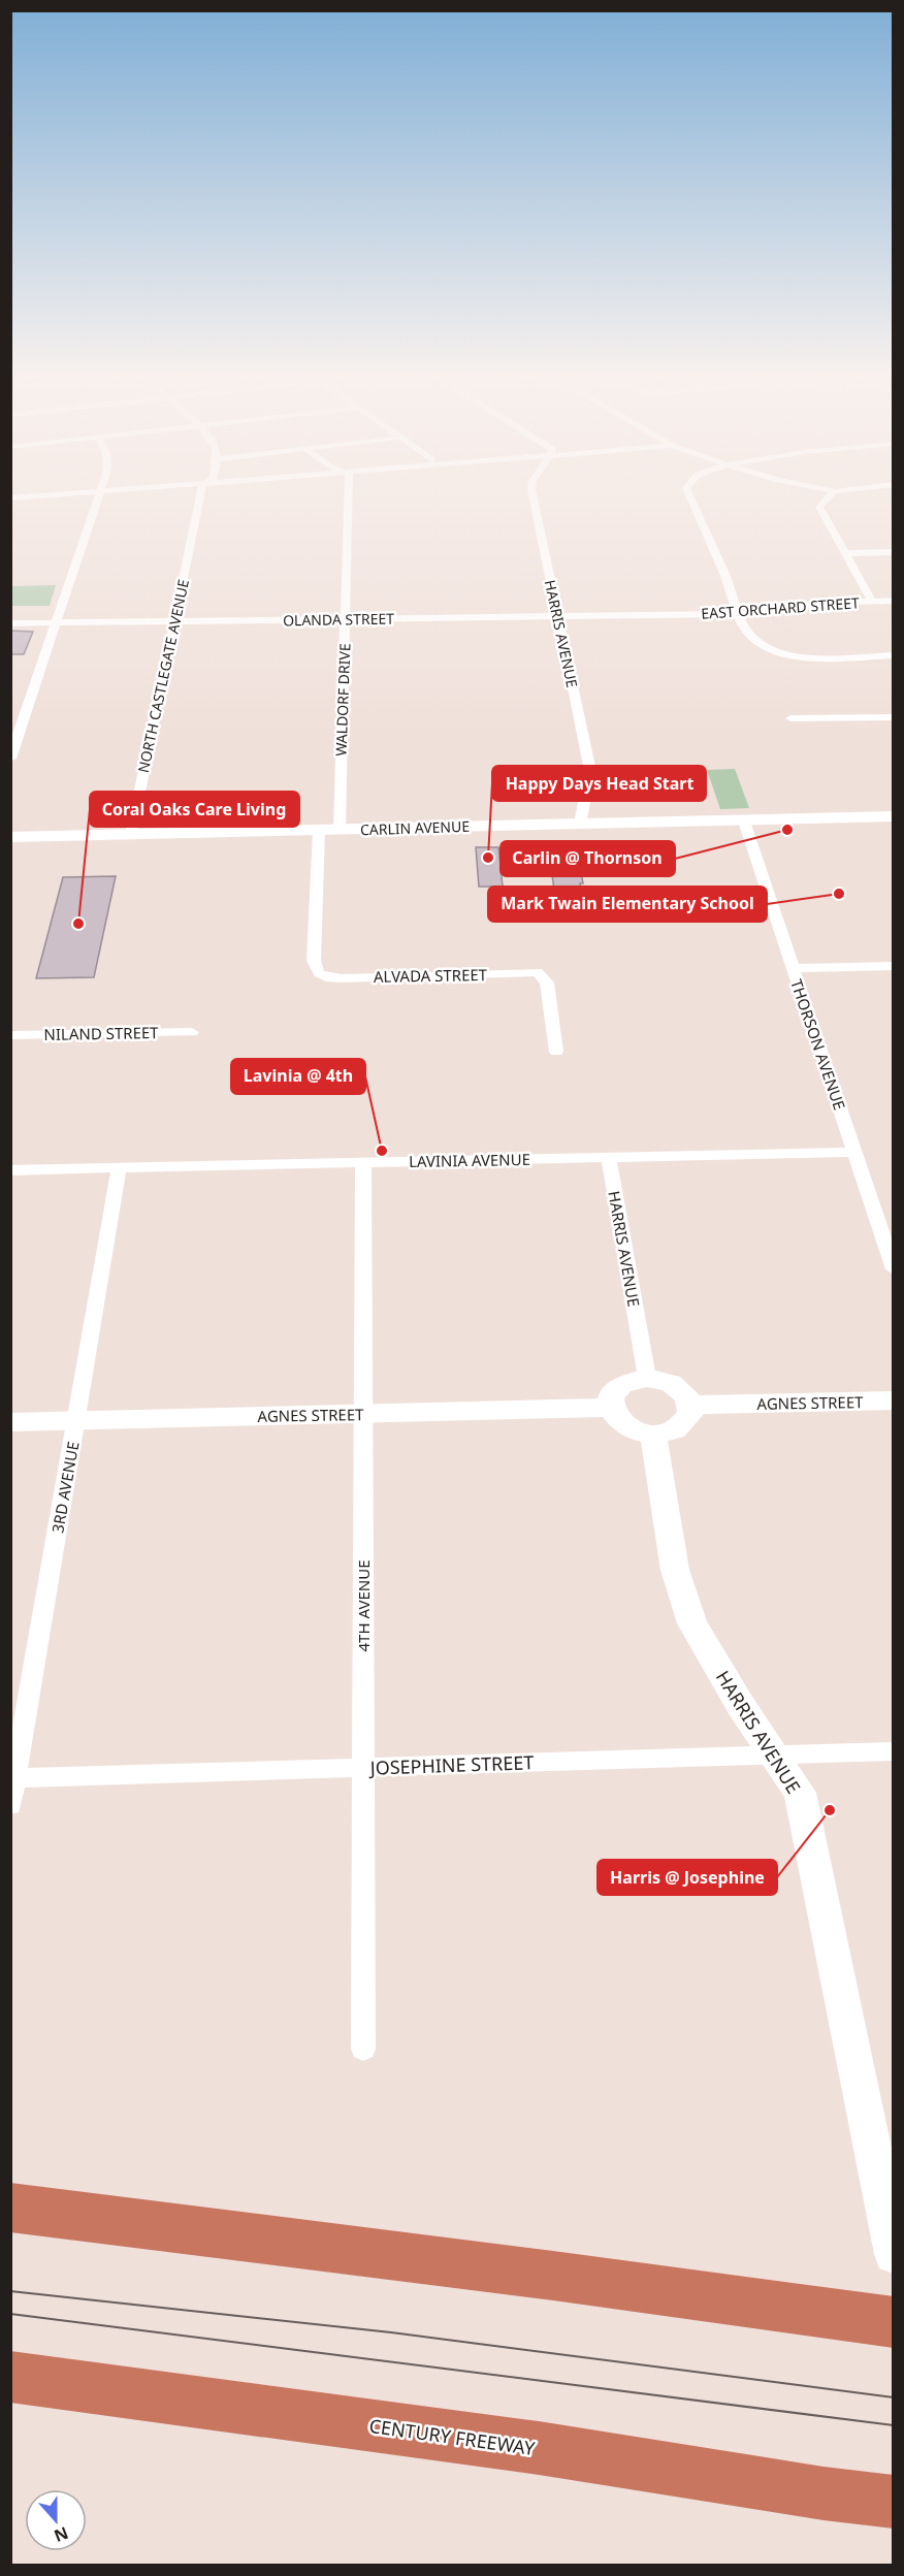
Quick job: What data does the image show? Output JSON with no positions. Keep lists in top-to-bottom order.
{
  "streets": {
    "highway": ["CENTURY FREEWAY"],
    "street": [
      "EAST ORCHARD STREET",
      "OLANDA STREET",
      "HARRIS AVENUE",
      "NORTH CASTLEGATE AVENUE",
      "WALDORF DRIVE",
      "CARLIN AVENUE",
      "ALVADA STREET",
      "NILAND STREET",
      "THORSON AVENUE",
      "LAVINIA AVENUE",
      "AGNES STREET",
      "3RD AVENUE",
      "4TH AVENUE",
      "JOSEPHINE STREET"
    ]
  },
  "crossings": [
    ["EAST ORCHARD STREET", "OLANDA STREET"],
    ["OLANDA STREET", "HARRIS AVENUE"],
    ["OLANDA STREET", "NORTH CASTLEGATE AVENUE"],
    ["OLANDA STREET", "WALDORF DRIVE"],
    ["HARRIS AVENUE", "CARLIN AVENUE"],
    ["HARRIS AVENUE", "LAVINIA AVENUE"],
    ["HARRIS AVENUE", "AGNES STREET"],
    ["HARRIS AVENUE", "JOSEPHINE STREET"],
    ["NORTH CASTLEGATE AVENUE", "CARLIN AVENUE"],
    ["WALDORF DRIVE", "CARLIN AVENUE"],
    ["CARLIN AVENUE", "ALVADA STREET"],
    ["CARLIN AVENUE", "THORSON AVENUE"],
    ["THORSON AVENUE", "LAVINIA AVENUE"],
    ["LAVINIA AVENUE", "3RD AVENUE"],
    ["LAVINIA AVENUE", "4TH AVENUE"],
    ["AGNES STREET", "3RD AVENUE"],
    ["AGNES STREET", "4TH AVENUE"],
    ["3RD AVENUE", "JOSEPHINE STREET"],
    ["4TH AVENUE", "JOSEPHINE STREET"]
  ],
  "places": [
    "Carlin @ Thornson",
    "Happy Days Head Start",
    "Mark Twain Elementary School",
    "Coral Oaks Care Living",
    "Lavinia @ 4th",
    "Harris @ Josephine"
  ],
  "north": "bottom"
}
